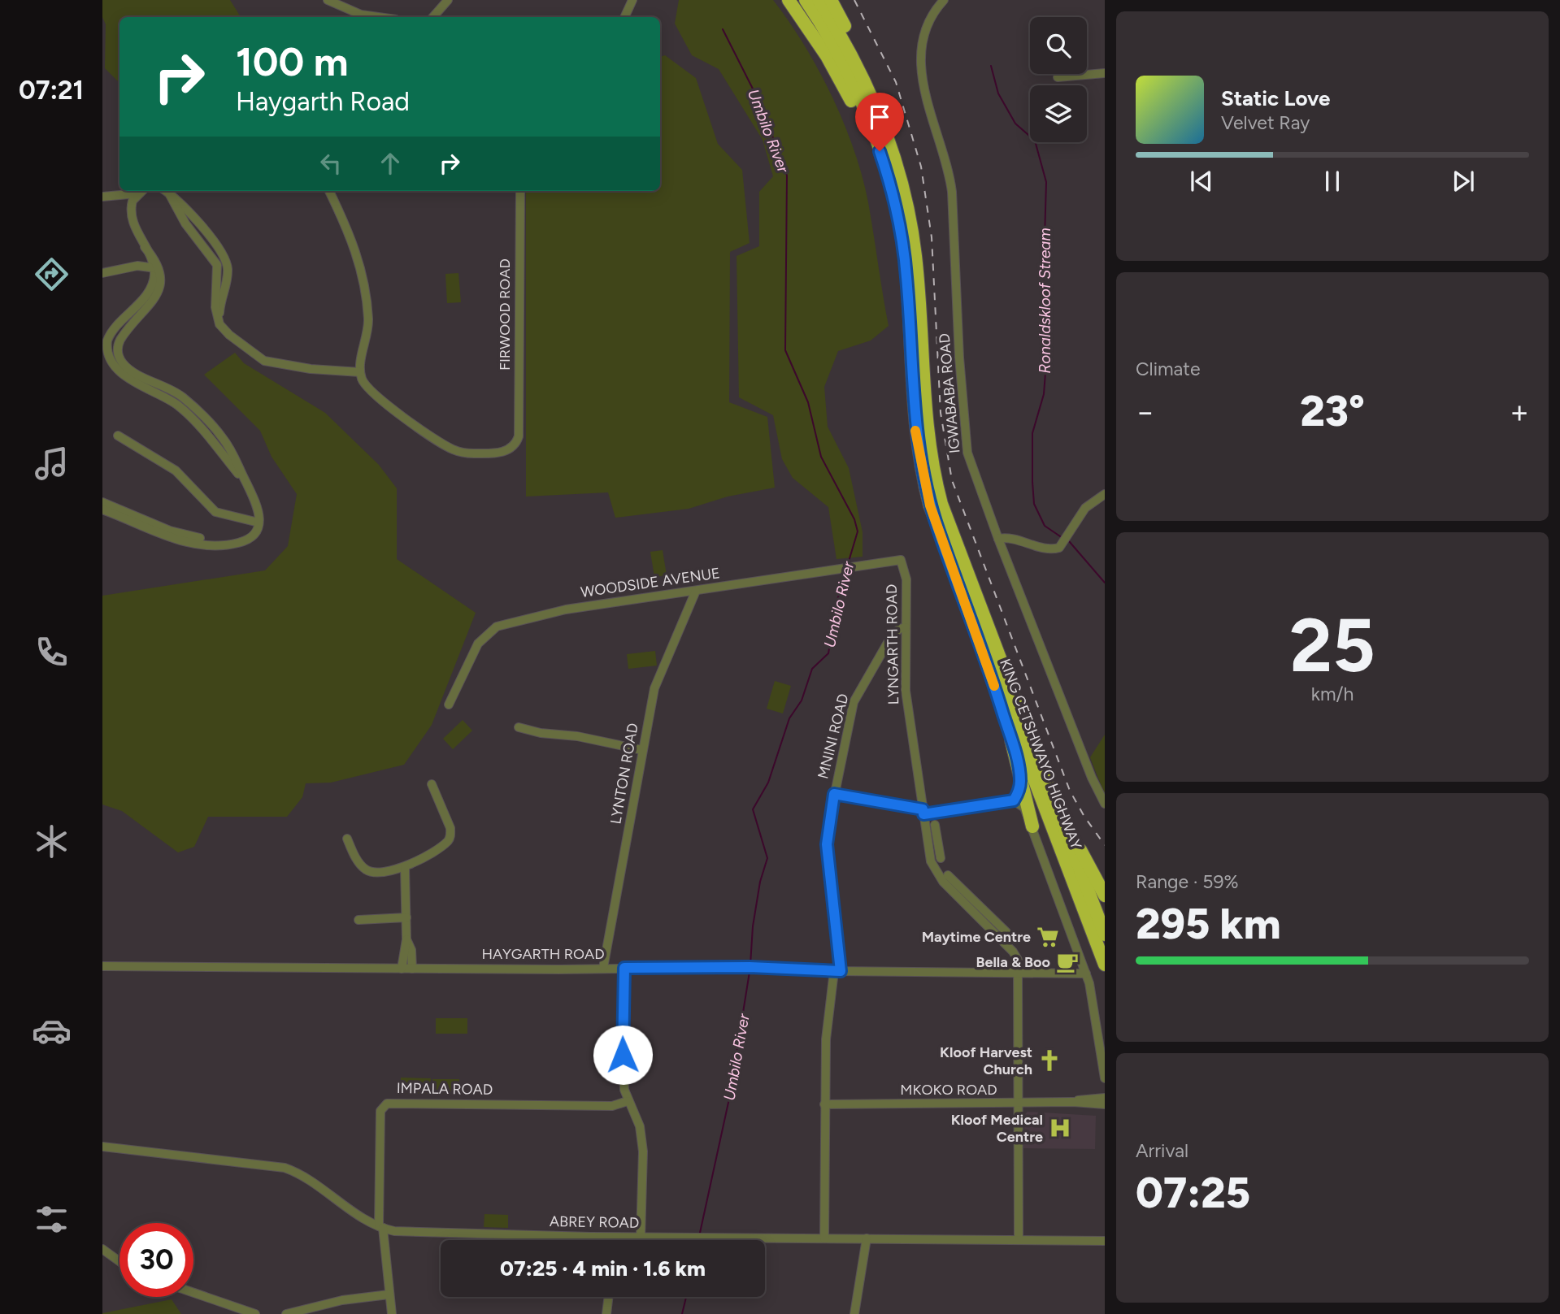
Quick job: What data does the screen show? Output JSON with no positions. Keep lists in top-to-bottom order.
{
  "streets": {
    "highway": ["KING CETSHWAYO HIGHWAY"],
    "street": [
      "FIRWOOD ROAD",
      "IGWABABA ROAD",
      "WOODSIDE AVENUE",
      "LYNGARTH ROAD",
      "MNINI ROAD",
      "LYNTON ROAD",
      "HAYGARTH ROAD",
      "IMPALA ROAD",
      "MKOKO ROAD",
      "ABREY ROAD"
    ]
  },
  "crossings": [
    ["WOODSIDE AVENUE", "LYNGARTH ROAD"],
    ["WOODSIDE AVENUE", "LYNTON ROAD"],
    ["LYNGARTH ROAD", "MNINI ROAD"],
    ["LYNGARTH ROAD", "HAYGARTH ROAD"],
    ["MNINI ROAD", "HAYGARTH ROAD"],
    ["MNINI ROAD", "MKOKO ROAD"],
    ["MNINI ROAD", "ABREY ROAD"],
    ["LYNTON ROAD", "HAYGARTH ROAD"],
    ["IMPALA ROAD", "ABREY ROAD"]
  ],
  "water": ["Umbilo River", "Ronaldskloof Stream"],
  "places": {
    "supermarket": ["Maytime Centre"],
    "cafe": ["Bella & Boo"],
    "church": ["Kloof Harvest Church"],
    "hospital": ["Kloof Medical Centre"]
  },
  "page": {
    "tabs": "07:21",
    "turn": ["100 m", "Haygarth Road"],
    "song": ["Static Love", "Velvet Ray"],
    "tile": [
      "Climate",
      ["25", "km/h"],
      ["Range · 59%", "295 km"],
      ["Arrival", "07:25"]
    ],
    "heat": ["−", "23°", "+"],
    "limit": "30",
    "trip": "07:25 · 4 min · 1.6 km"
  }
}
